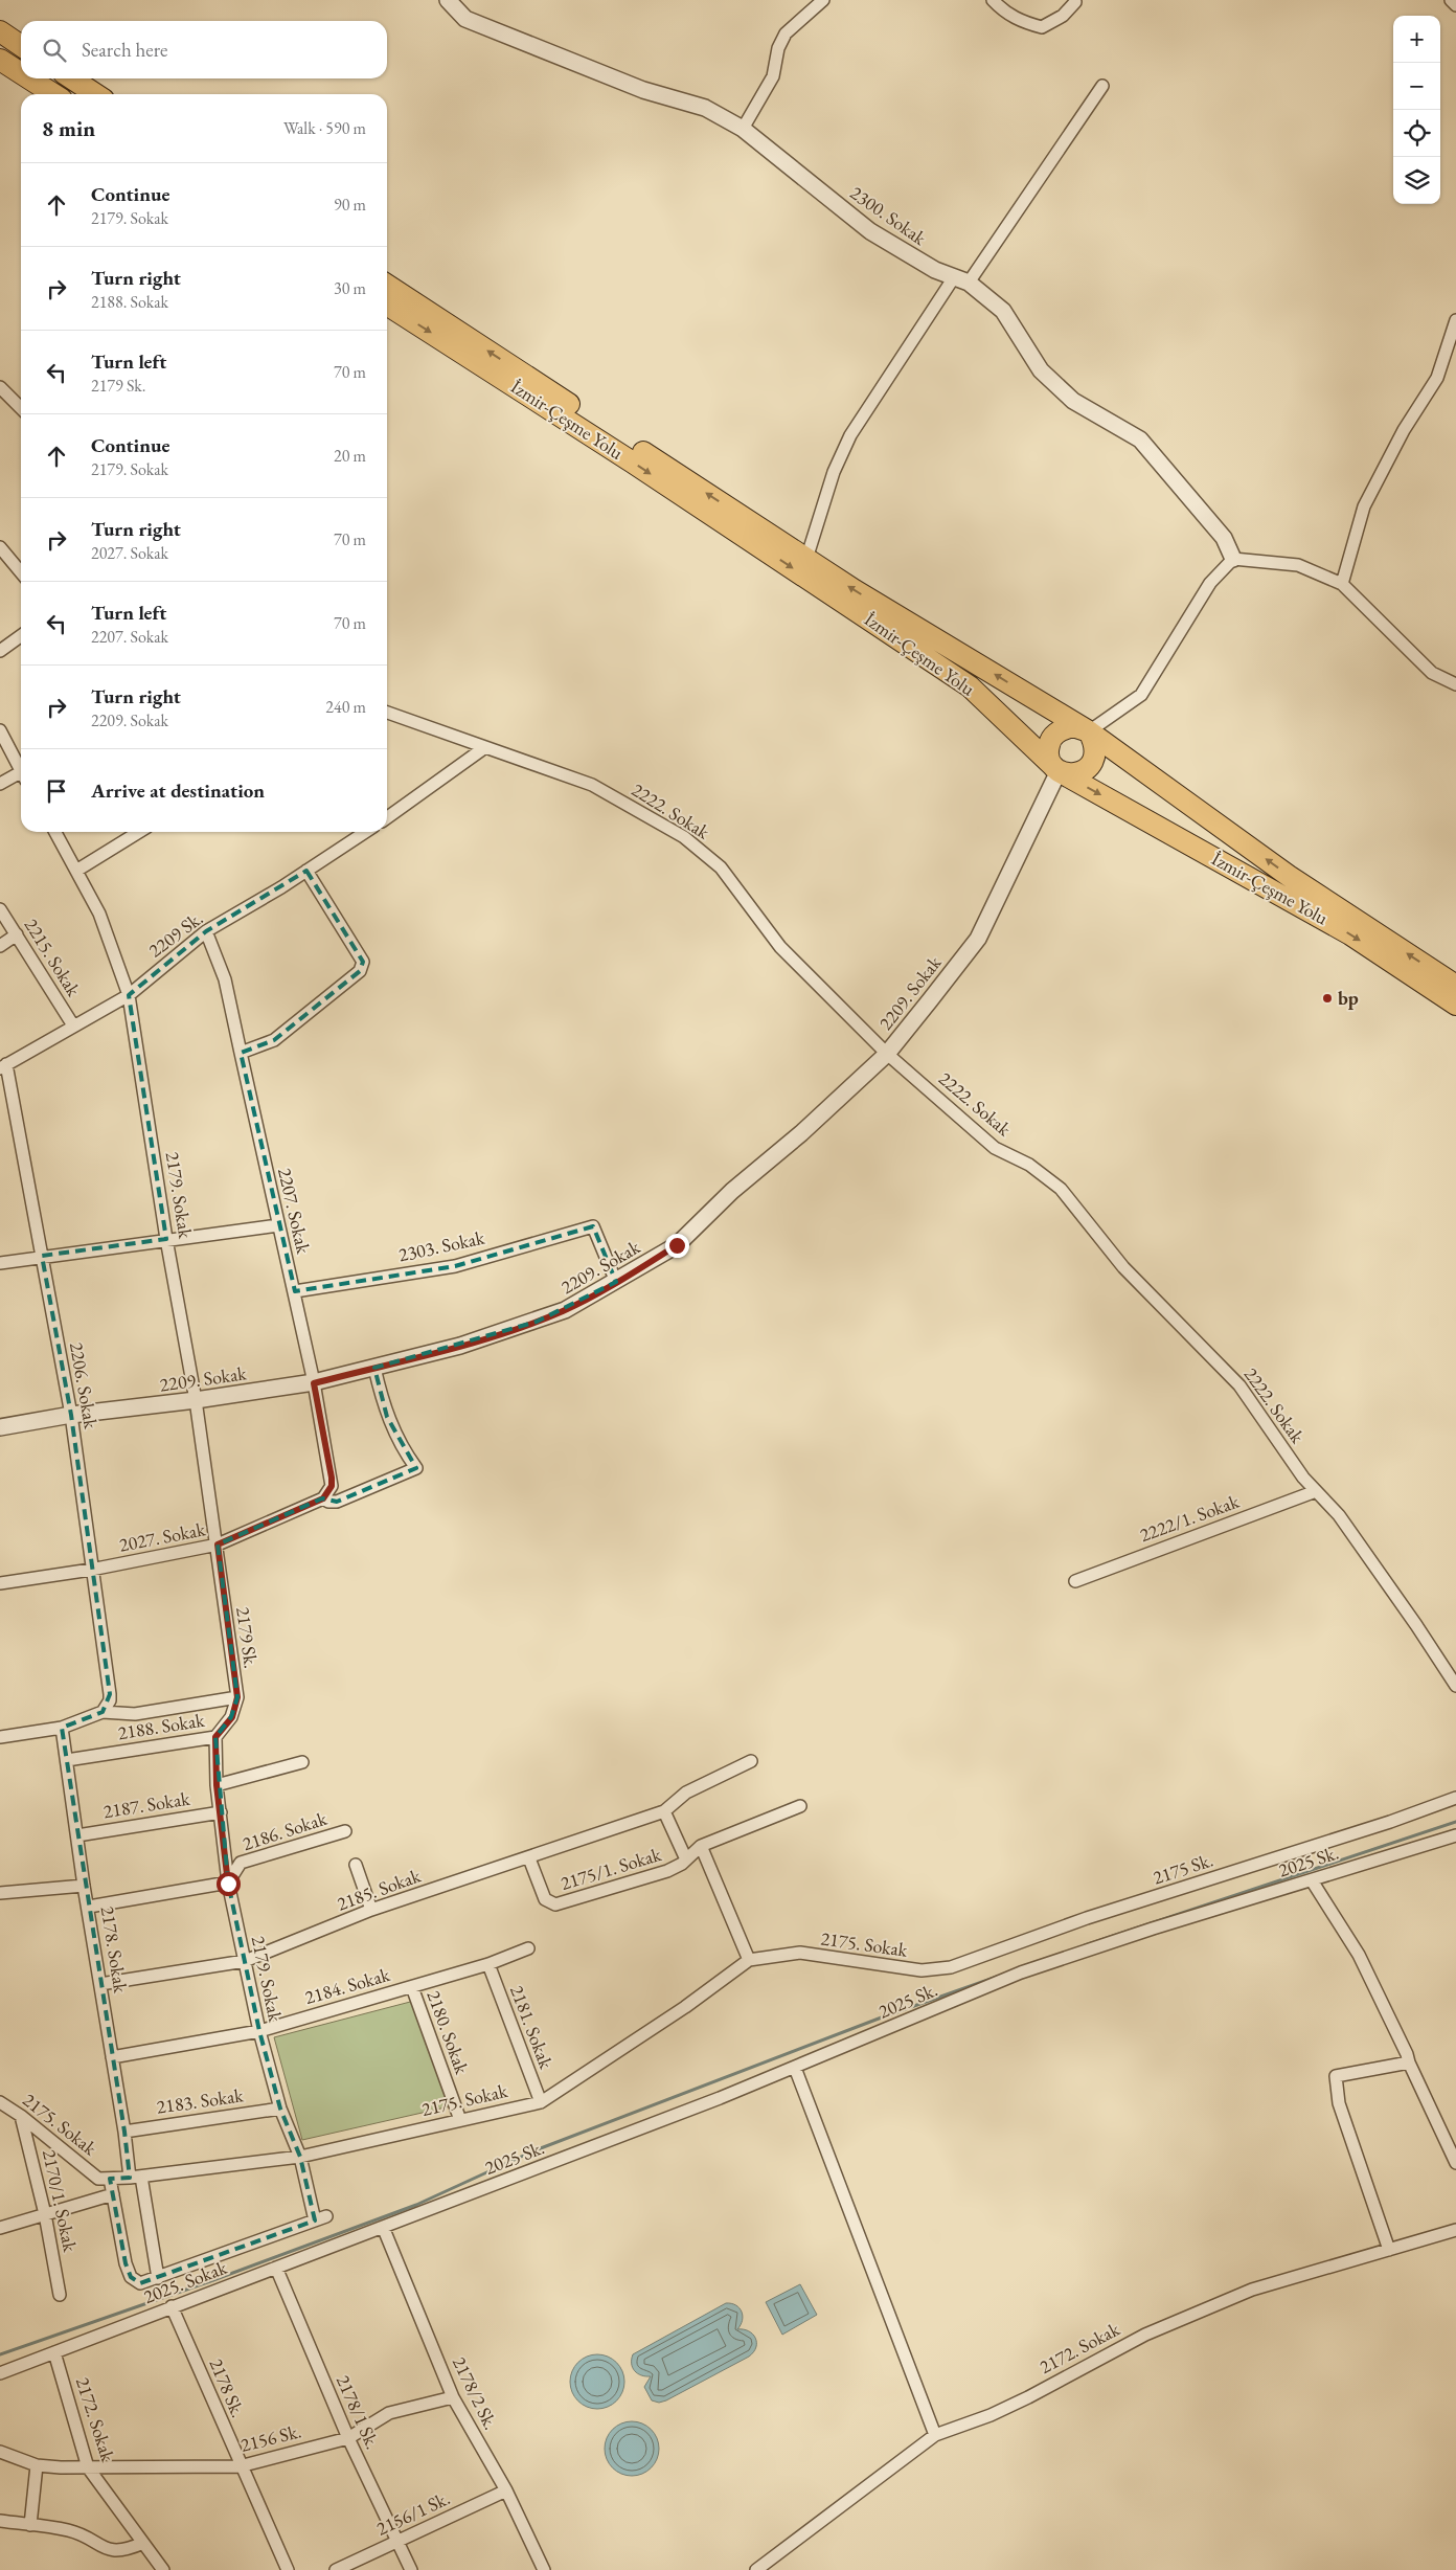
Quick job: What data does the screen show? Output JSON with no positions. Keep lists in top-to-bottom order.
{
  "streets": {
    "highway": ["İzmir-Çeşme Yolu"],
    "street": [
      "2300. Sokak",
      "2222. Sokak",
      "2209 Sk.",
      "2215. Sokak",
      "2209. Sokak",
      "2179. Sokak",
      "2207. Sokak",
      "2303. Sokak",
      "2206. Sokak",
      "2222/1. Sokak",
      "2027. Sokak",
      "2179 Sk.",
      "2188. Sokak",
      "2187. Sokak",
      "2186. Sokak",
      "2025 Sk.",
      "2175/1. Sokak",
      "2175 Sk.",
      "2185. Sokak",
      "2175. Sokak",
      "2178. Sokak",
      "2184. Sokak",
      "2181. Sokak",
      "2180. Sokak",
      "2183. Sokak",
      "2170/1. Sokak",
      "2025. Sokak",
      "2172. Sokak",
      "2178 Sk.",
      "2178/2 Sk.",
      "2178/1 Sk.",
      "2156 Sk.",
      "2156/1 Sk."
    ]
  },
  "crossings": [
    ["İzmir-Çeşme Yolu", "2209. Sokak"],
    ["2222. Sokak", "2209. Sokak"],
    ["2222. Sokak", "2222/1. Sokak"],
    ["2209 Sk.", "2215. Sokak"],
    ["2209 Sk.", "2179. Sokak"],
    ["2209 Sk.", "2207. Sokak"],
    ["2209 Sk.", "2206. Sokak"],
    ["2209. Sokak", "2179. Sokak"],
    ["2209. Sokak", "2207. Sokak"],
    ["2209. Sokak", "2303. Sokak"],
    ["2209. Sokak", "2206. Sokak"],
    ["2179. Sokak", "2027. Sokak"],
    ["2179. Sokak", "2179 Sk."],
    ["2179. Sokak", "2188. Sokak"],
    ["2179. Sokak", "2187. Sokak"],
    ["2179. Sokak", "2186. Sokak"],
    ["2179. Sokak", "2185. Sokak"],
    ["2179. Sokak", "2175. Sokak"],
    ["2179. Sokak", "2184. Sokak"],
    ["2179. Sokak", "2183. Sokak"],
    ["2207. Sokak", "2303. Sokak"],
    ["2207. Sokak", "2027. Sokak"],
    ["2206. Sokak", "2027. Sokak"],
    ["2179 Sk.", "2188. Sokak"],
    ["2188. Sokak", "2178. Sokak"],
    ["2187. Sokak", "2178. Sokak"],
    ["2025 Sk.", "2025. Sokak"],
    ["2025 Sk.", "2178/2 Sk."],
    ["2175/1. Sokak", "2185. Sokak"],
    ["2175 Sk.", "2175. Sokak"],
    ["2185. Sokak", "2178. Sokak"],
    ["2175. Sokak", "2178. Sokak"],
    ["2175. Sokak", "2181. Sokak"],
    ["2175. Sokak", "2180. Sokak"],
    ["2175. Sokak", "2170/1. Sokak"],
    ["2178. Sokak", "2184. Sokak"],
    ["2178. Sokak", "2183. Sokak"],
    ["2184. Sokak", "2181. Sokak"],
    ["2184. Sokak", "2180. Sokak"],
    ["2025. Sokak", "2172. Sokak"],
    ["2025. Sokak", "2178 Sk."],
    ["2025. Sokak", "2178/2 Sk."],
    ["2025. Sokak", "2178/1 Sk."],
    ["2172. Sokak", "2156 Sk."],
    ["2178 Sk.", "2156 Sk."],
    ["2178/2 Sk.", "2156 Sk."],
    ["2178/2 Sk.", "2156/1 Sk."],
    ["2178/1 Sk.", "2156 Sk."],
    ["2178/1 Sk.", "2156/1 Sk."]
  ],
  "places": ["bp"],
  "page": {
    "map_buttons": ["+", "−"],
    "search": "Search here",
    "heading": ["8 min", "Walk · 590 m"],
    "list": [
      ["Continue", "2179. Sokak", "90 m"],
      ["Turn right", "2188. Sokak", "30 m"],
      ["Turn left", "2179 Sk.", "70 m"],
      ["Continue", "2179. Sokak", "20 m"],
      ["Turn right", "2027. Sokak", "70 m"],
      ["Turn left", "2207. Sokak", "70 m"],
      ["Turn right", "2209. Sokak", "240 m"],
      "Arrive at destination"
    ]
  }
}
